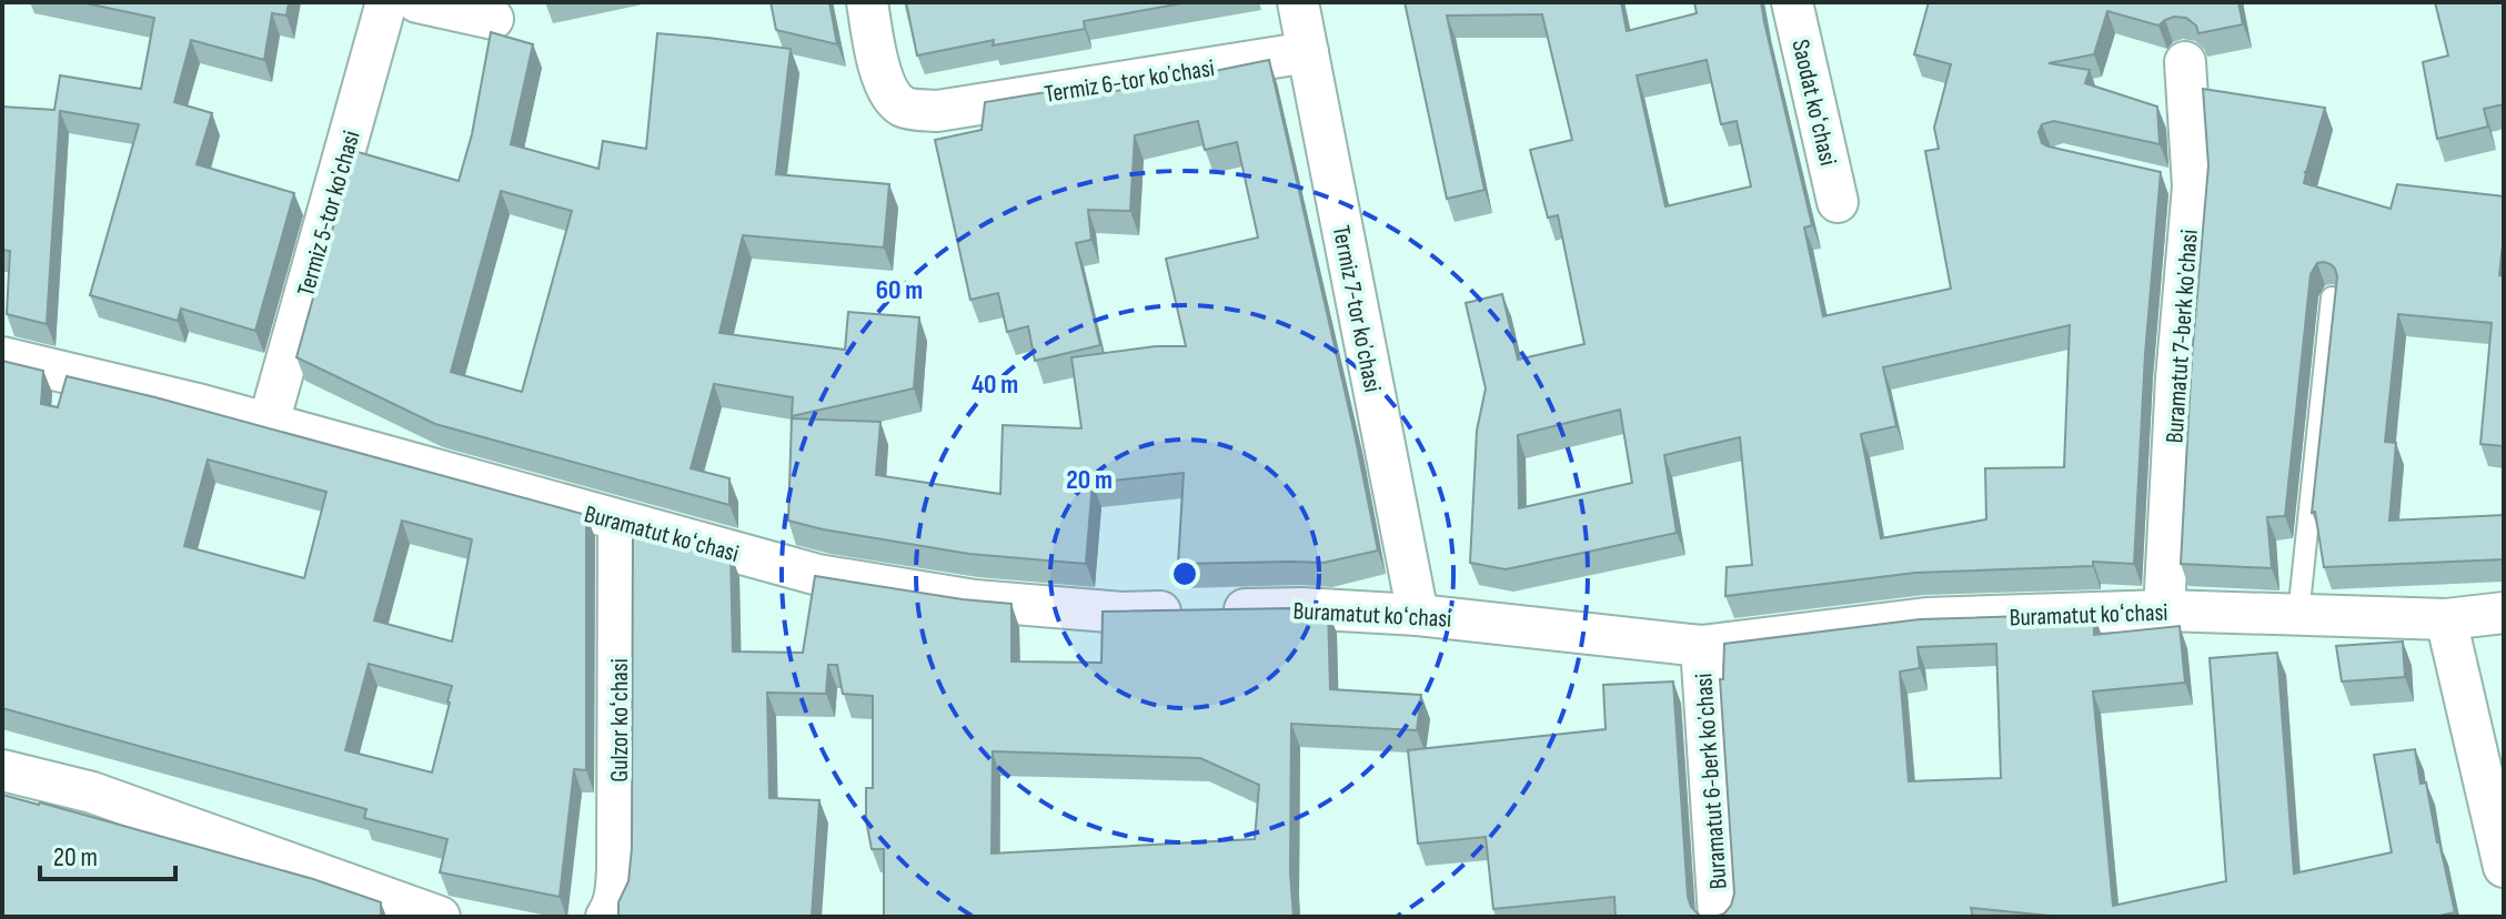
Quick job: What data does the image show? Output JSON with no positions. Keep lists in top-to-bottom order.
{
  "streets": {
    "street": [
      "Termiz 6-tor koʼchasi",
      "Saodat koʻchasi",
      "Termiz 5-tor koʼchasi",
      "Termiz 7-tor koʼchasi",
      "Buramatut 7-berk koʼchasi",
      "Buramatut koʻchasi",
      "Gulzor koʻchasi",
      "Buramatut 6-berk koʼchasi"
    ]
  },
  "crossings": [
    ["Termiz 6-tor koʼchasi", "Termiz 7-tor koʼchasi"],
    ["Termiz 5-tor koʼchasi", "Buramatut koʻchasi"],
    ["Termiz 7-tor koʼchasi", "Buramatut koʻchasi"],
    ["Buramatut 7-berk koʼchasi", "Buramatut koʻchasi"],
    ["Buramatut koʻchasi", "Gulzor koʻchasi"],
    ["Buramatut koʻchasi", "Buramatut 6-berk koʼchasi"]
  ],
  "scale_bar": "20 m",
  "rings": ["60 m", "40 m", "20 m"]
}
